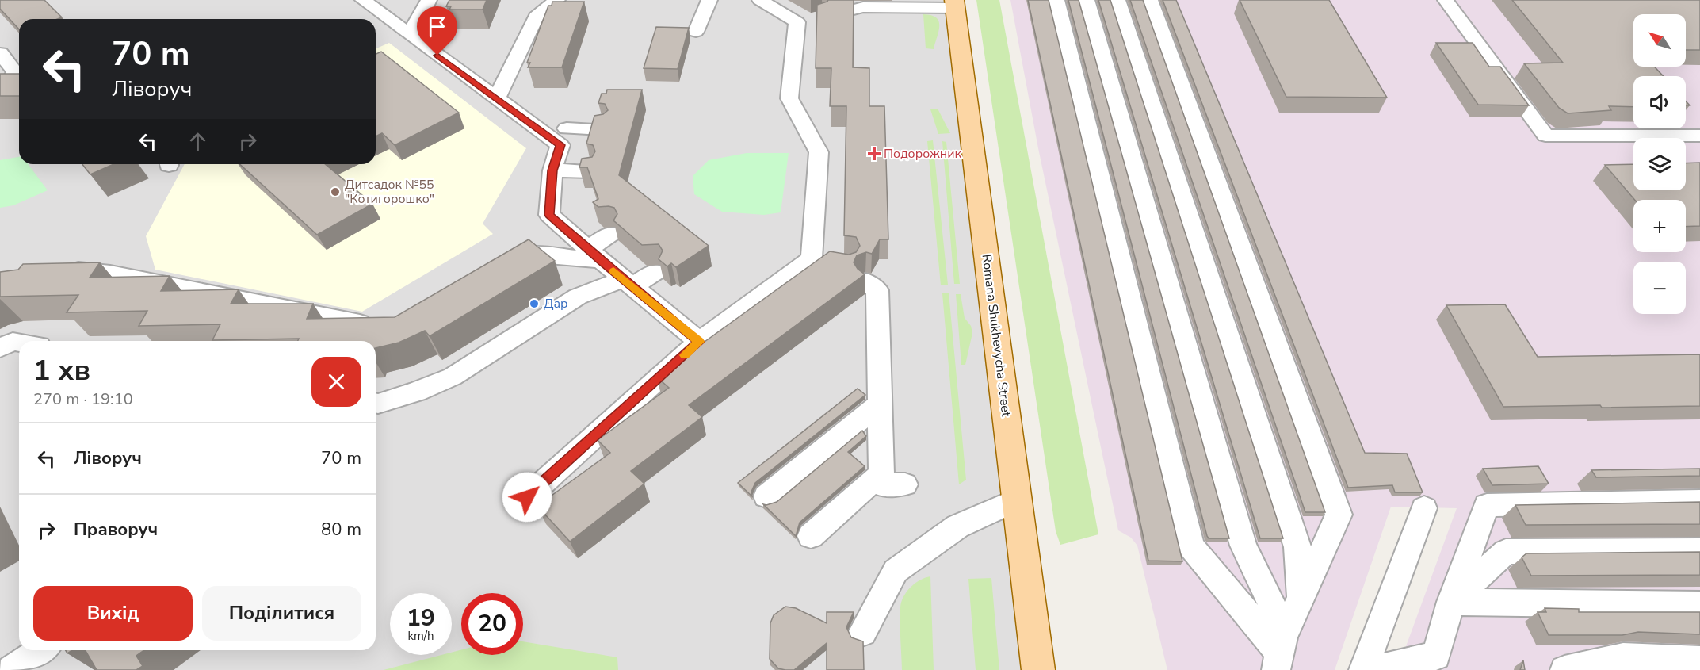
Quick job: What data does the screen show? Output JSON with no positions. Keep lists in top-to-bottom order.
{
  "streets": {
    "main road": ["Romana Shukhevycha Street"]
  },
  "places": {
    "health": ["Подорожник"],
    "other": ["Дитсадок №55 \"Котигорошко\"", "Дар"]
  },
  "north": "top left",
  "page": {
    "map_buttons": ["+", "−"],
    "turn": ["70 m", "Ліворуч"],
    "heading": ["1 хв", "270 m · 19:10"],
    "list": [
      {
        "name": "Ліворуч",
        "value": "70 m"
      },
      {
        "name": "Праворуч",
        "value": "80 m"
      }
    ],
    "buttons": ["Вихід", "Поділитися"],
    "speed": "19 km/h",
    "limit": "20"
  }
}
